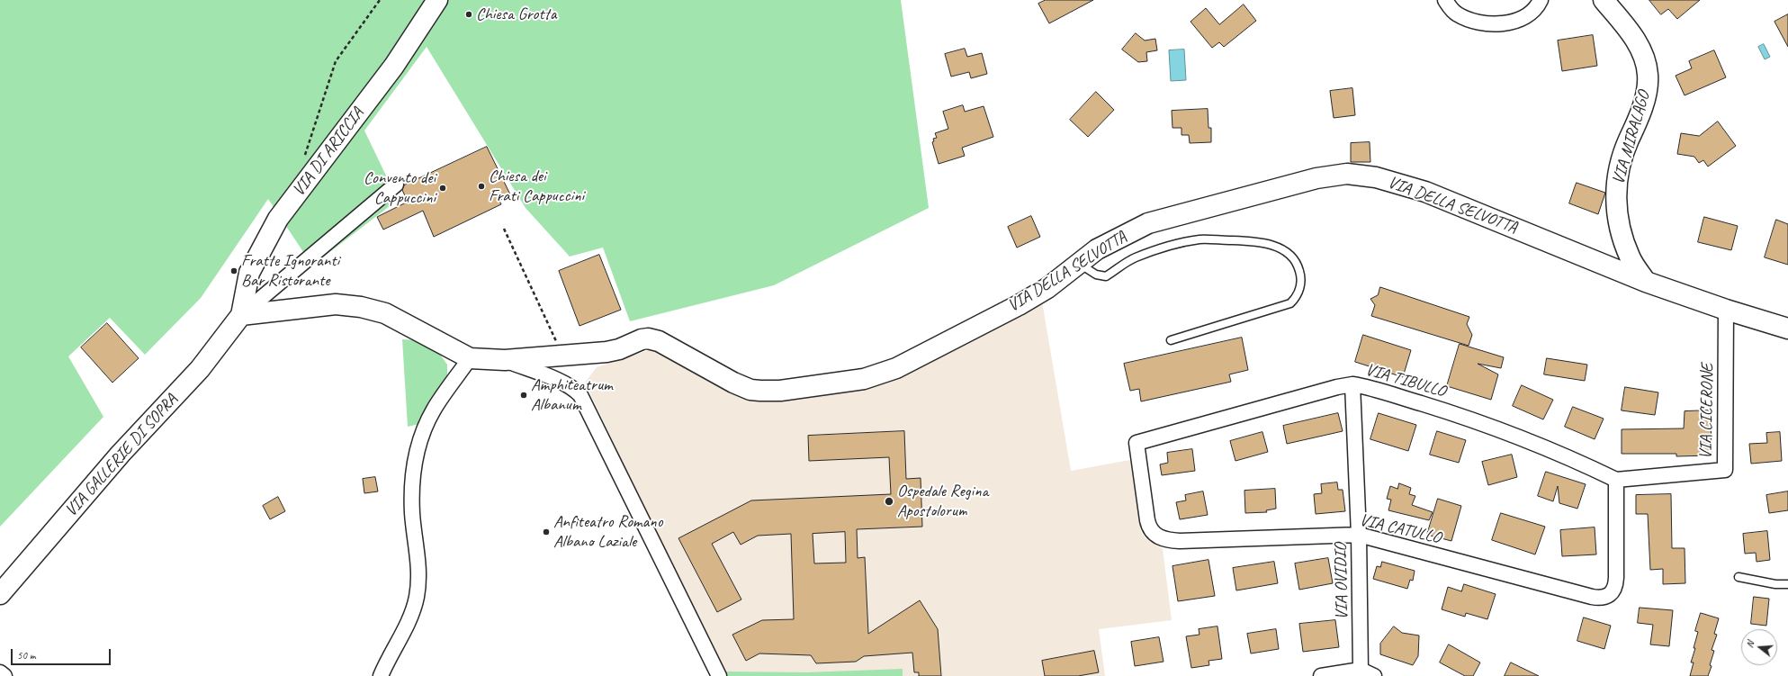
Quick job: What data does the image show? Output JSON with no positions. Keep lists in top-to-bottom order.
{
  "streets": {
    "street": [
      "VIA MIRALAGO",
      "VIA DI ARICCIA",
      "VIA DELLA SELVOTTA",
      "VIA TIBULLO",
      "VIA CICERONE",
      "VIA GALLERIE DI SOPRA",
      "VIA CATULLO",
      "VIA OVIDIO"
    ]
  },
  "crossings": [
    ["VIA MIRALAGO", "VIA DELLA SELVOTTA"],
    ["VIA DI ARICCIA", "VIA GALLERIE DI SOPRA"],
    ["VIA DELLA SELVOTTA", "VIA CICERONE"],
    ["VIA TIBULLO", "VIA CICERONE"],
    ["VIA TIBULLO", "VIA CATULLO"],
    ["VIA TIBULLO", "VIA OVIDIO"],
    ["VIA CICERONE", "VIA CATULLO"],
    ["VIA CATULLO", "VIA OVIDIO"]
  ],
  "places": [
    "Chiesa Grotta",
    "Chiesa dei Frati Cappuccini",
    "Convento dei Cappuccini",
    "Fratte Ignoranti Bar Ristorante",
    "Amphiteatrum Albanum",
    "Ospedale Regina Apostolorum",
    "Anfiteatro Romano Albano Laziale"
  ],
  "scale_bar": "50 m",
  "north": "left"
}
